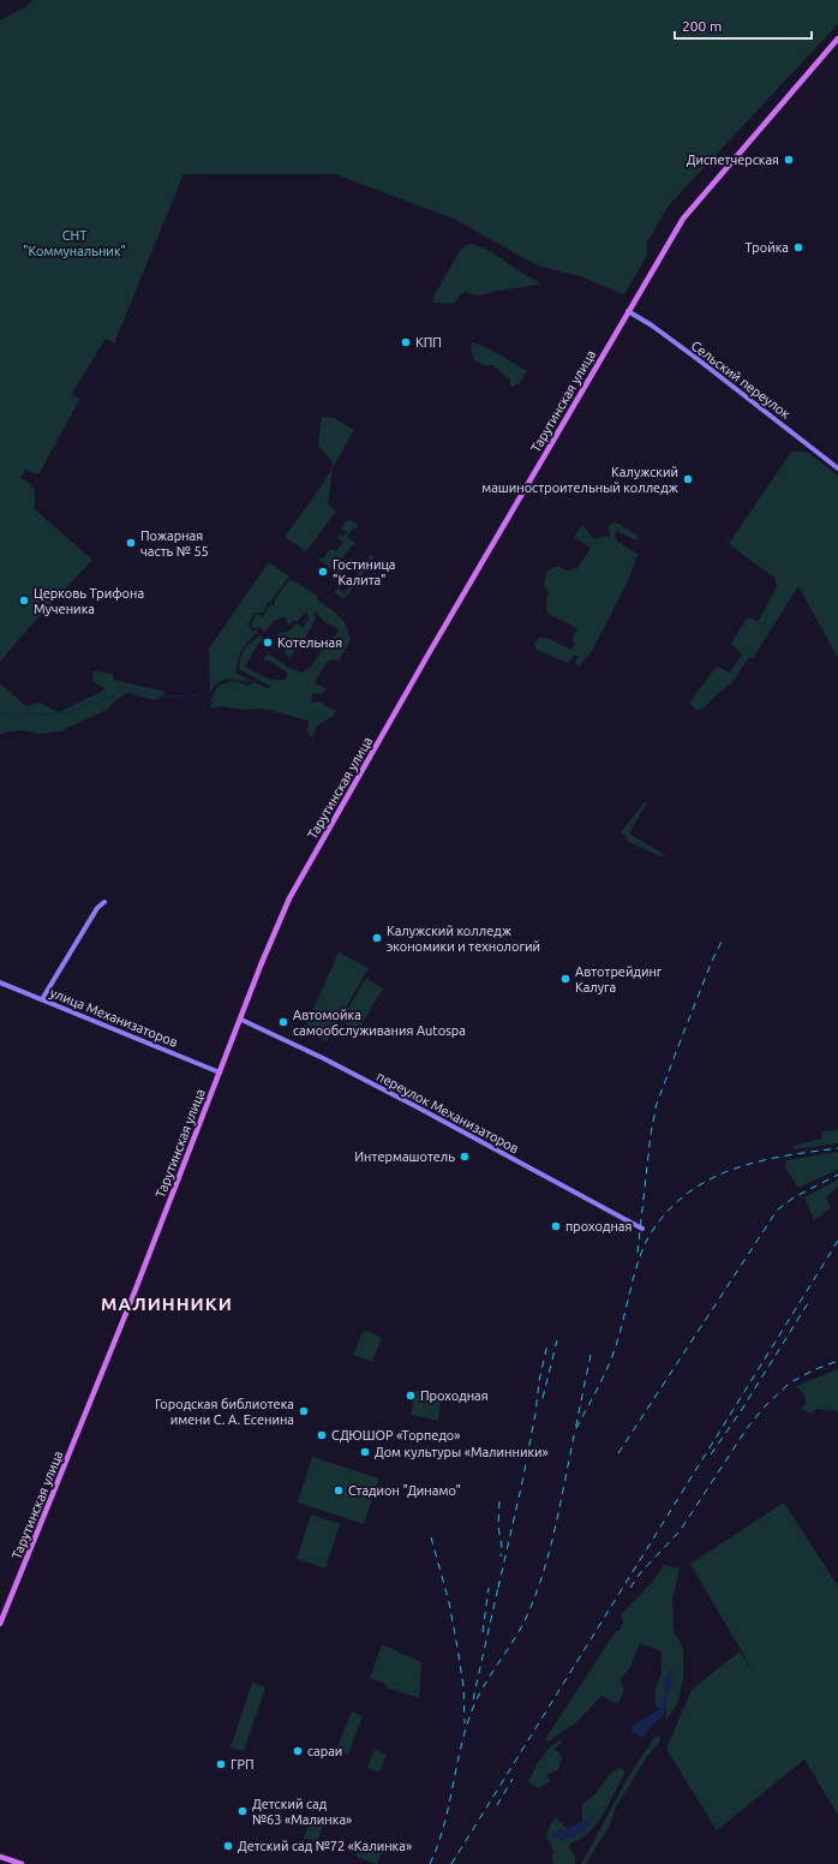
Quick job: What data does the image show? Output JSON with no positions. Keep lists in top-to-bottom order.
{
  "streets": {
    "main road": ["Тарутинская улица"],
    "street": ["Сельский переулок", "улица Механизаторов", "переулок Механизаторов"]
  },
  "crossings": [
    ["Сельский переулок", "Тарутинская улица"],
    ["Тарутинская улица", "улица Механизаторов"],
    ["Тарутинская улица", "переулок Механизаторов"]
  ],
  "districts": ["МАЛИННИКИ"],
  "parks": ["СНТ \"Коммунальник\""],
  "places": [
    "Диспетчерская",
    "Тройка",
    "КПП",
    "Калужский машиностроительный колледж",
    "Пожарная часть № 55",
    "Гостиница \"Калита\"",
    "Церковь Трифона Мученика",
    "Котельная",
    "Калужский колледж экономики и технологий",
    "Автотрейдинг Калуга",
    "Автомойка самообслуживания Autospa",
    "Интермашотель",
    "проходная",
    "Проходная",
    "Городская библиотека имени С. А. Есенина",
    "СДЮШОР «Торпедо»",
    "Дом культуры «Малинники»",
    "Стадион \"Динамо\"",
    "сараи",
    "ГРП",
    "Детский сад №63 «Малинка»",
    "Детский сад №72 «Калинка»"
  ],
  "scale_bar": "200 m"
}
